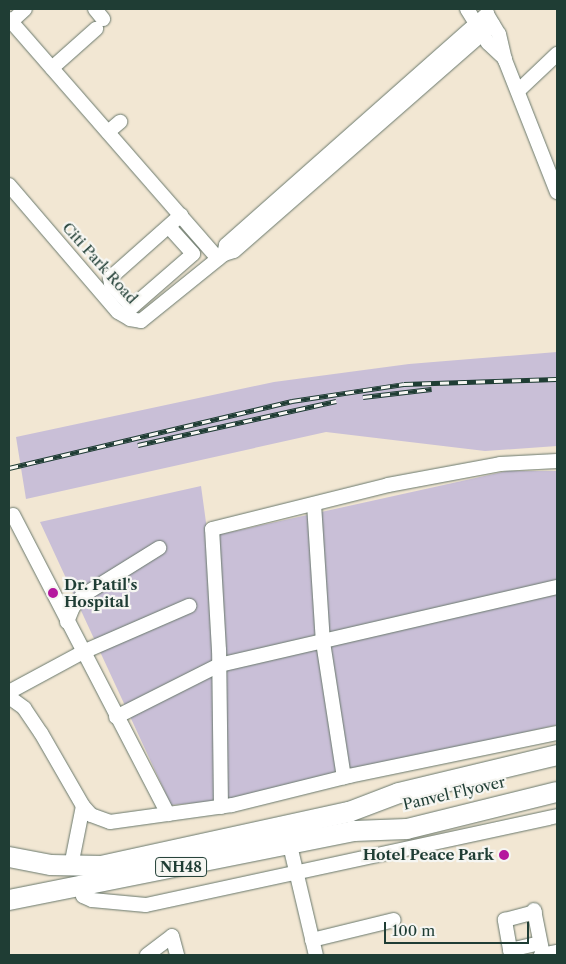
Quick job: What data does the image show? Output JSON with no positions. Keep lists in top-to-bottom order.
{
  "streets": {
    "highway": ["Panvel Flyover", "NH48"],
    "street": ["Citi Park Road"]
  },
  "crossings": [
    ["Panvel Flyover", "NH48"]
  ],
  "places": ["Dr. Patil's Hospital", "Hotel Peace Park"],
  "scale_bar": "100 m"
}
